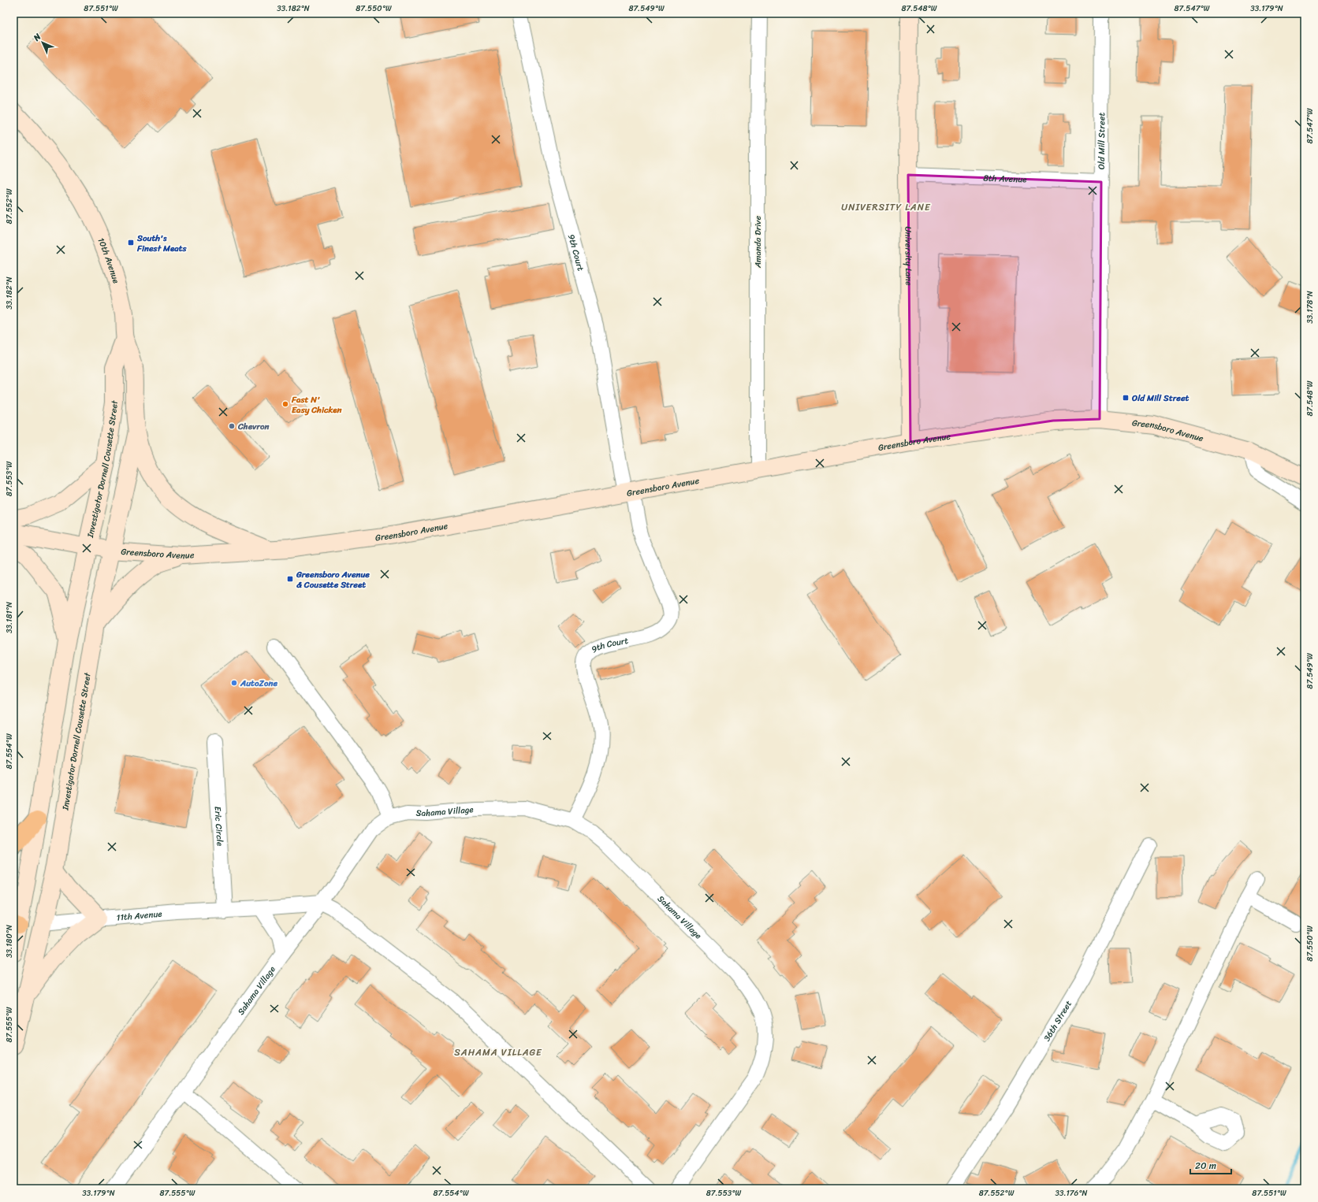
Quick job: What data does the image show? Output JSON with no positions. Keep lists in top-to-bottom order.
{
  "streets": {
    "main road": [
      "University Lane",
      "10th Avenue",
      "Greensboro Avenue",
      "Investigator Dornell Cousette Street",
      "11th Avenue"
    ],
    "street": [
      "Old Mill Street",
      "8th Avenue",
      "Amanda Drive",
      "9th Court",
      "Sahama Village",
      "Eric Circle",
      "36th Street"
    ]
  },
  "crossings": [
    ["Old Mill Street", "8th Avenue"],
    ["Old Mill Street", "Greensboro Avenue"],
    ["8th Avenue", "University Lane"],
    ["Amanda Drive", "Greensboro Avenue"],
    ["9th Court", "Greensboro Avenue"],
    ["9th Court", "Sahama Village"],
    ["University Lane", "Greensboro Avenue"],
    ["10th Avenue", "Investigator Dornell Cousette Street"],
    ["Greensboro Avenue", "Investigator Dornell Cousette Street"],
    ["Investigator Dornell Cousette Street", "11th Avenue"],
    ["Sahama Village", "11th Avenue"],
    ["Eric Circle", "11th Avenue"]
  ],
  "districts": ["UNIVERSITY LANE", "SAHAMA VILLAGE"],
  "places": {
    "transit": ["South's Finest Meats", "Old Mill Street", "Greensboro Avenue & Cousette Street"],
    "other": ["Fast N' Easy Chicken", "Chevron", "AutoZone"]
  },
  "scale_bar": "20 m",
  "north": "top left",
  "coordinates": [
    "87.551°W",
    "33.182°N",
    "87.550°W",
    "87.549°W",
    "87.548°W",
    "87.547°W",
    "33.179°N",
    "87.552°W",
    "33.178°N",
    "87.553°W",
    "33.181°N",
    "87.554°W",
    "33.180°N",
    "87.555°W",
    "33.176°N"
  ]
}
